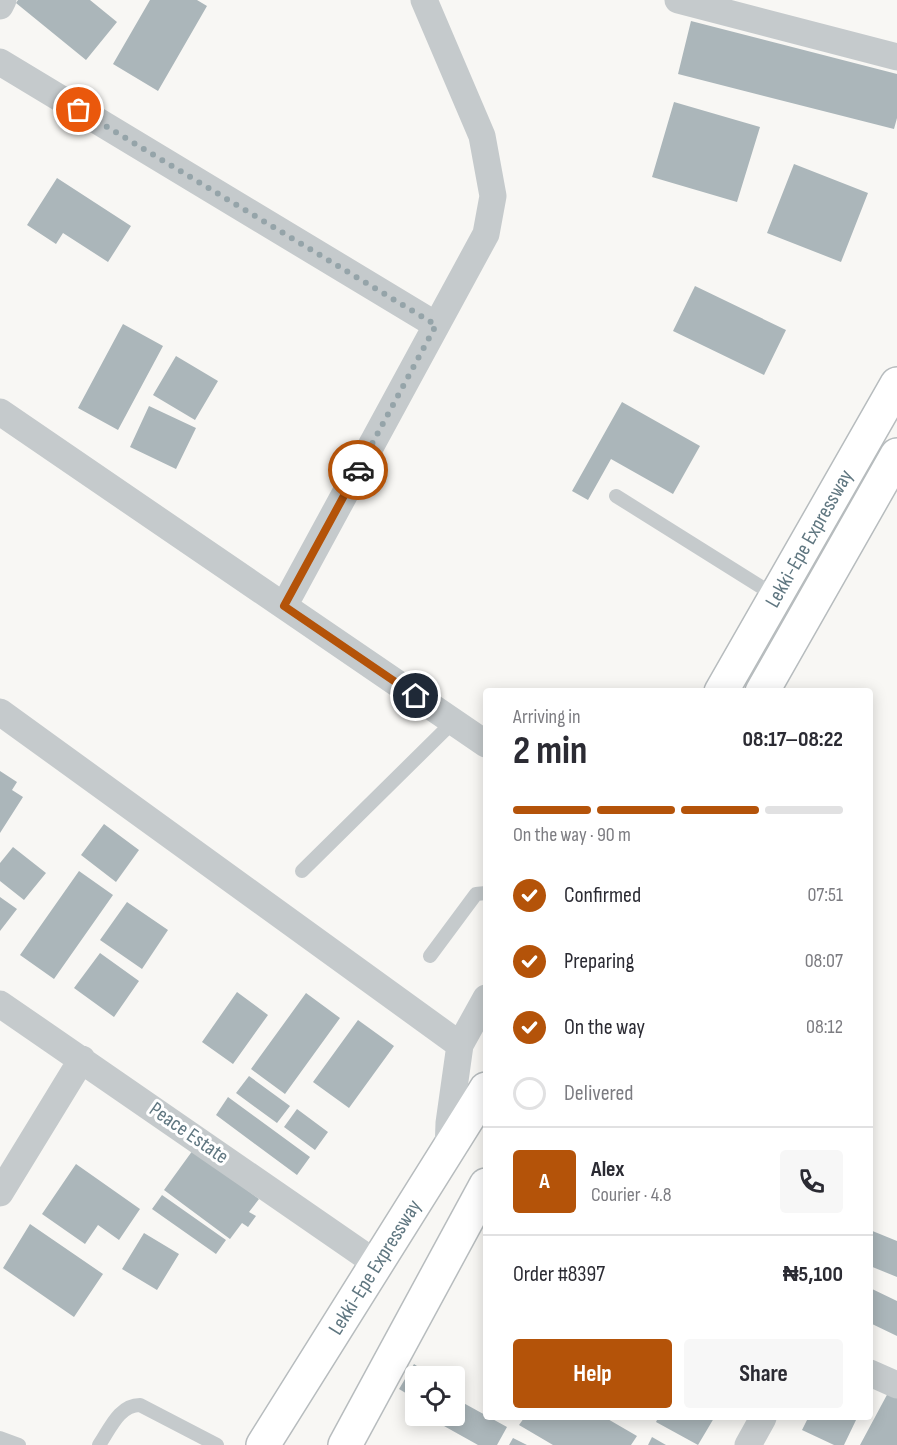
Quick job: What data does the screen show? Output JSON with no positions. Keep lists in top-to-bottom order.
{
  "streets": {
    "highway": ["Lekki-Epe Expressway"],
    "street": ["Peace Estate"]
  },
  "crossings": [
    ["Lekki-Epe Expressway", "Peace Estate"]
  ],
  "page": {
    "heading": ["2 min", "Arriving in", "08:17–08:22"],
    "panel": [
      "Alex",
      "Courier · 4.8",
      "Order #8397",
      "₦5,100"
    ],
    "bar": "On the way · 90 m",
    "list": [
      ["Confirmed", "07:51"],
      ["Preparing", "08:07"],
      ["On the way", "08:12"],
      "Delivered"
    ],
    "round": "A",
    "buttons": ["Help", "Share"]
  }
}
